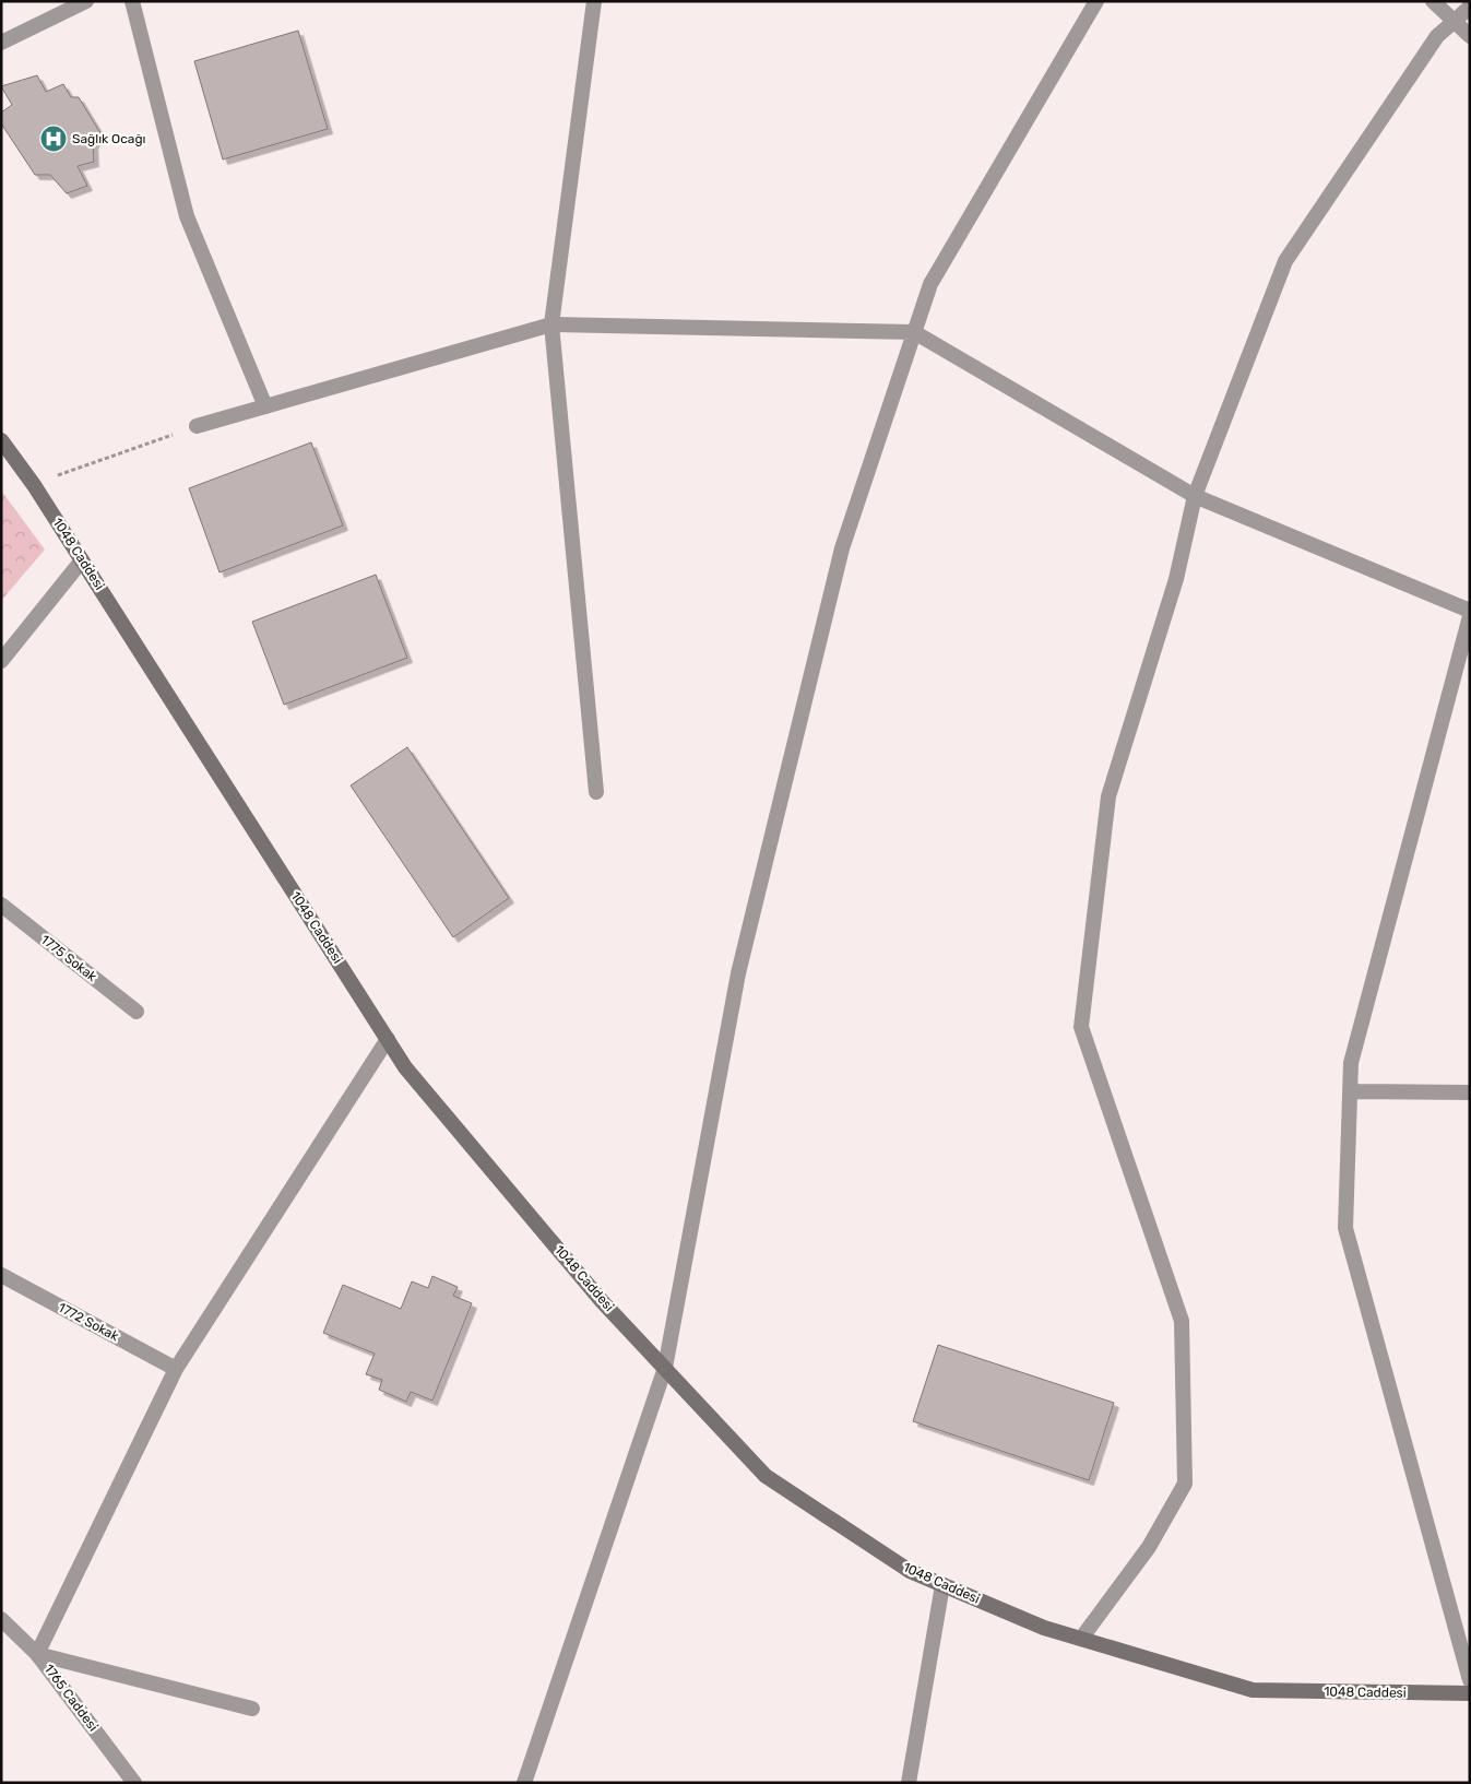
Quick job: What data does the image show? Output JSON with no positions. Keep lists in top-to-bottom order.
{
  "streets": {
    "main road": ["1048 Caddesi"],
    "street": ["1775 Sokak", "1772 Sokak", "1765 Caddesi"]
  },
  "places": {
    "hospital": ["Sağlık Ocağı"]
  }
}
